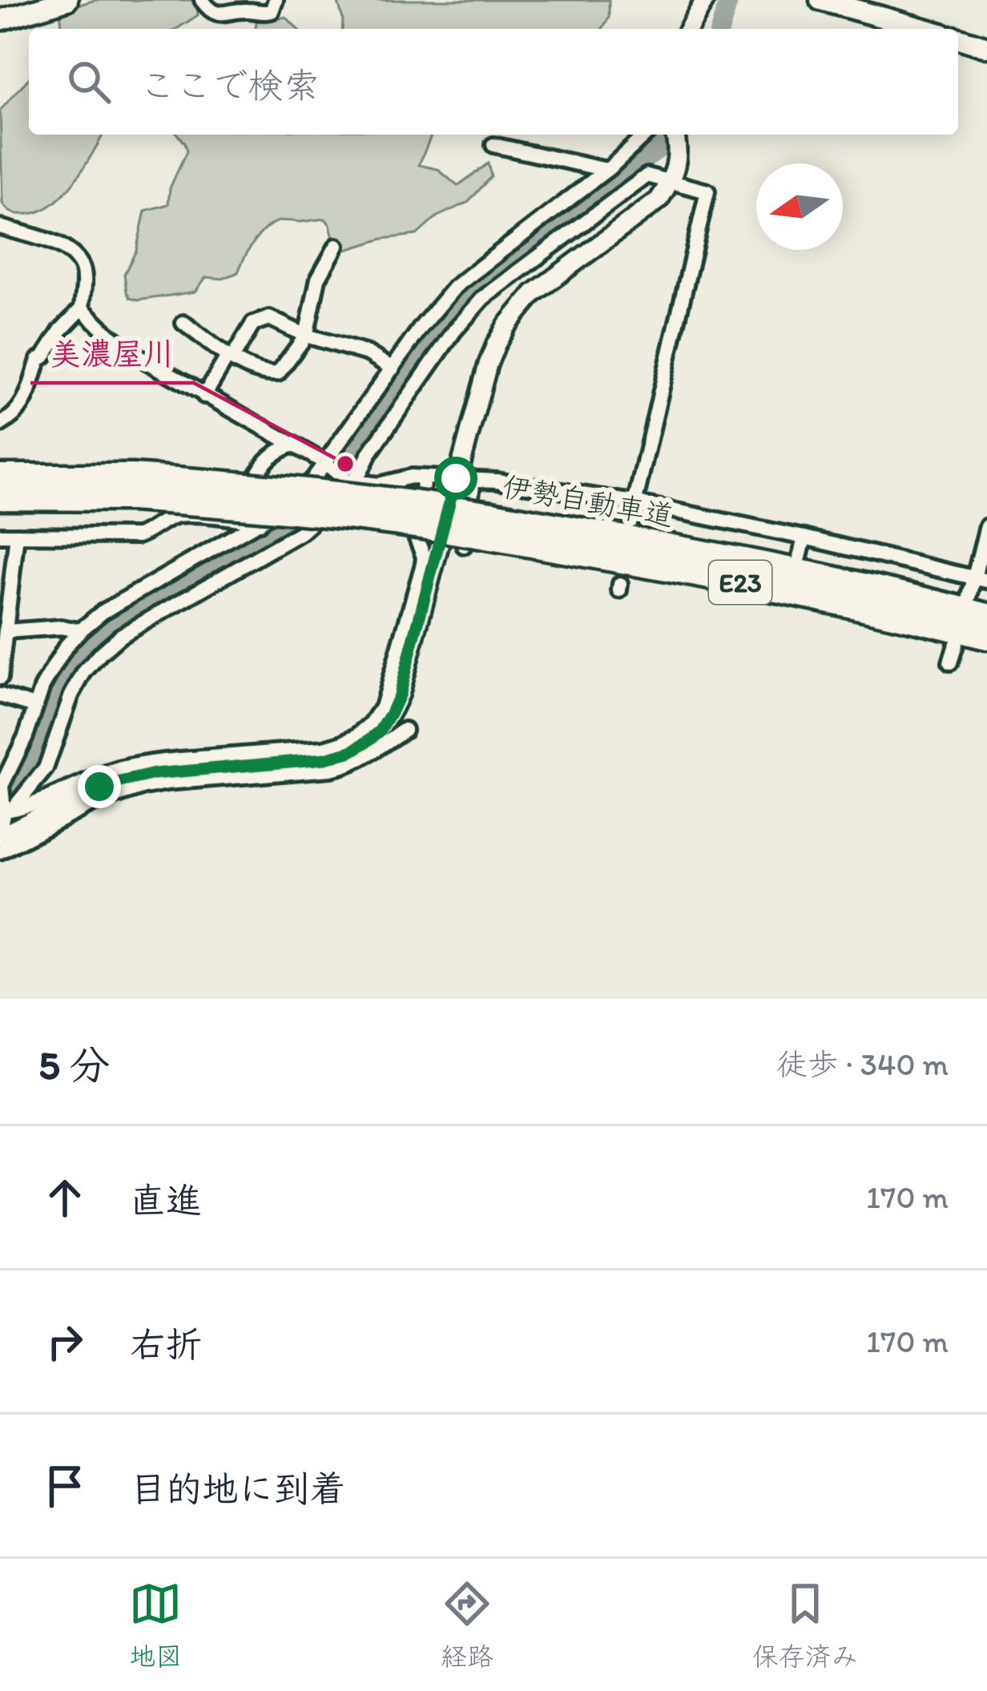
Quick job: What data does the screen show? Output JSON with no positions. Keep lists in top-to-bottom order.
{
  "streets": {
    "highway": ["伊勢自動車道", "E23"]
  },
  "places": ["美濃屋川"],
  "north": "left",
  "page": {
    "search": "ここで検索",
    "heading": ["5 分", "徒歩 · 340 m"],
    "list": [
      ["直進", "170 m"],
      ["右折", "170 m"],
      "目的地に到着"
    ],
    "nav": ["地図", "経路", "保存済み"]
  }
}
